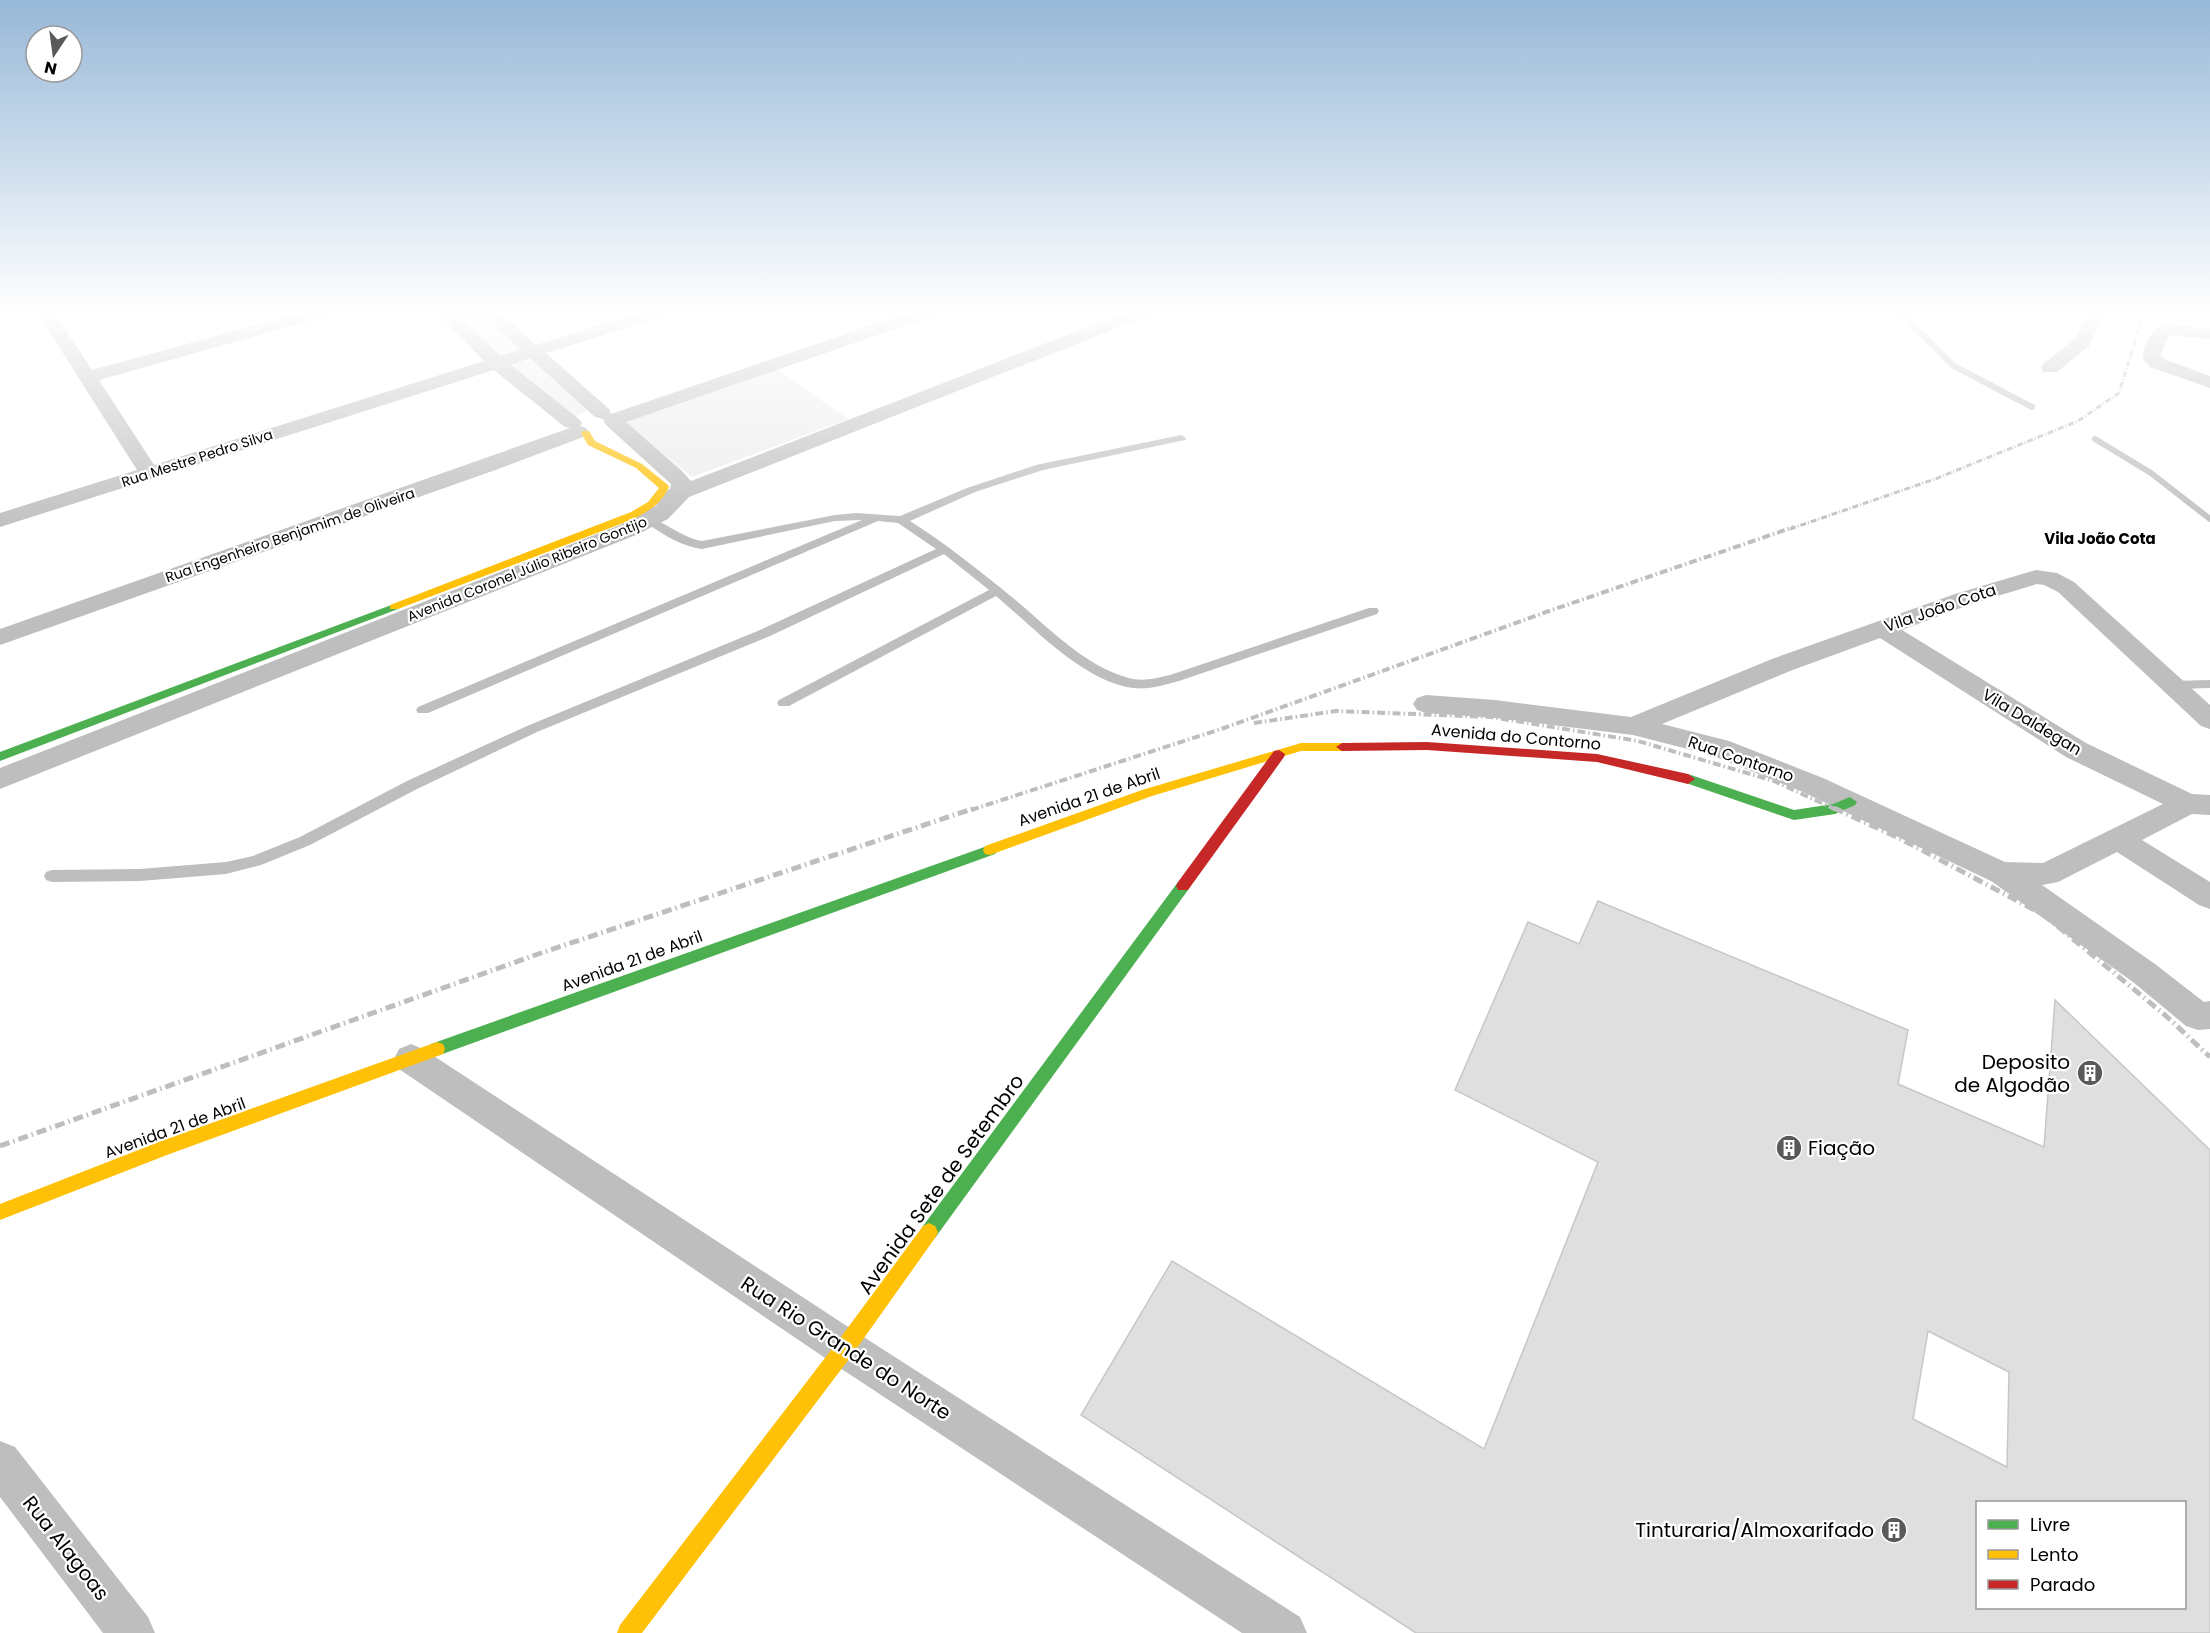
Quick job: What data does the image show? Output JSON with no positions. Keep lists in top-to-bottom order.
{
  "streets": {
    "street": [
      "Rua Mestre Pedro Silva",
      "Rua Engenheiro Benjamim de Oliveira",
      "Avenida Coronel Júlio Ribeiro Gontijo",
      "Vila João Cota",
      "Vila Daldegan",
      "Avenida do Contorno",
      "Rua Contorno",
      "Avenida 21 de Abril",
      "Avenida Sete de Setembro",
      "Rua Rio Grande do Norte",
      "Rua Alagoas"
    ]
  },
  "crossings": [
    ["Vila João Cota", "Vila Daldegan"],
    ["Vila João Cota", "Rua Contorno"],
    ["Avenida do Contorno", "Rua Contorno"],
    ["Avenida do Contorno", "Avenida 21 de Abril"],
    ["Avenida do Contorno", "Avenida Sete de Setembro"],
    ["Avenida 21 de Abril", "Avenida Sete de Setembro"],
    ["Avenida 21 de Abril", "Rua Rio Grande do Norte"],
    ["Avenida Sete de Setembro", "Rua Rio Grande do Norte"]
  ],
  "districts": ["Vila João Cota"],
  "places": {
    "building": ["Deposito de Algodão", "Fiação", "Tinturaria/Almoxarifado"]
  },
  "legend": ["Livre", "Lento", "Parado"],
  "north": "bottom"
}
